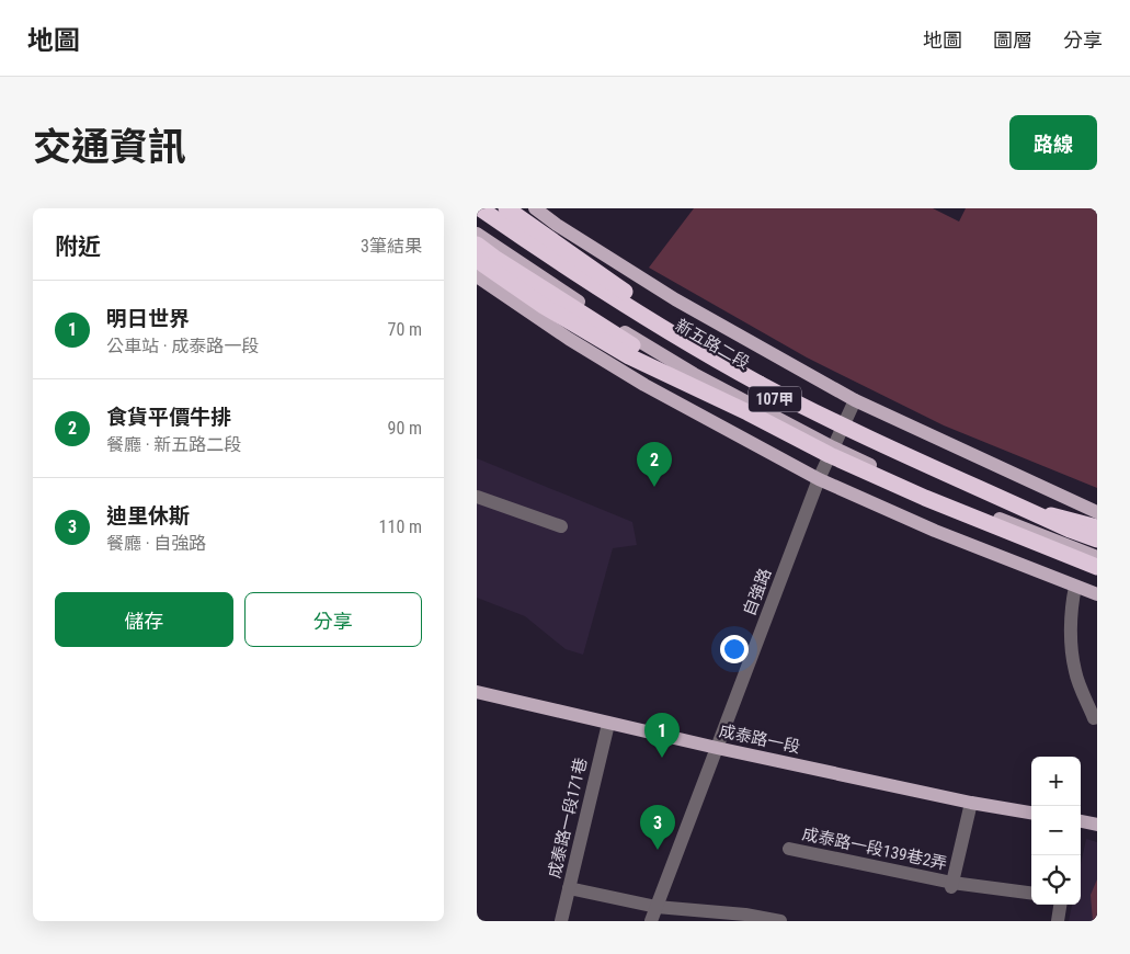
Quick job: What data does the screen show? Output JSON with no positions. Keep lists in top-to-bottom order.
{
  "streets": {
    "main road": ["新五路二段", "107甲", "成泰路一段"],
    "street": ["自強路", "成泰路一段171巷", "成泰路一段139巷2弄"]
  },
  "crossings": [
    ["新五路二段", "自強路"],
    ["自強路", "成泰路一段"],
    ["成泰路一段", "成泰路一段171巷"]
  ],
  "page": {
    "header": "地圖",
    "nav": ["地圖", "圖層", "分享"],
    "title": "交通資訊",
    "buttons": [
      "路線",
      ["儲存", "分享"]
    ],
    "heading": ["附近", "3筆結果"],
    "list": [
      {
        "mark": "1",
        "name": "明日世界",
        "note": "公車站 · 成泰路一段",
        "value": "70 m"
      },
      {
        "mark": "2",
        "name": "食貨平價牛排",
        "note": "餐廳 · 新五路二段",
        "value": "90 m"
      },
      {
        "mark": "3",
        "name": "迪里休斯",
        "note": "餐廳 · 自強路",
        "value": "110 m"
      }
    ],
    "pins": ["2", "1", "3"],
    "map_buttons": ["+", "−"]
  }
}
